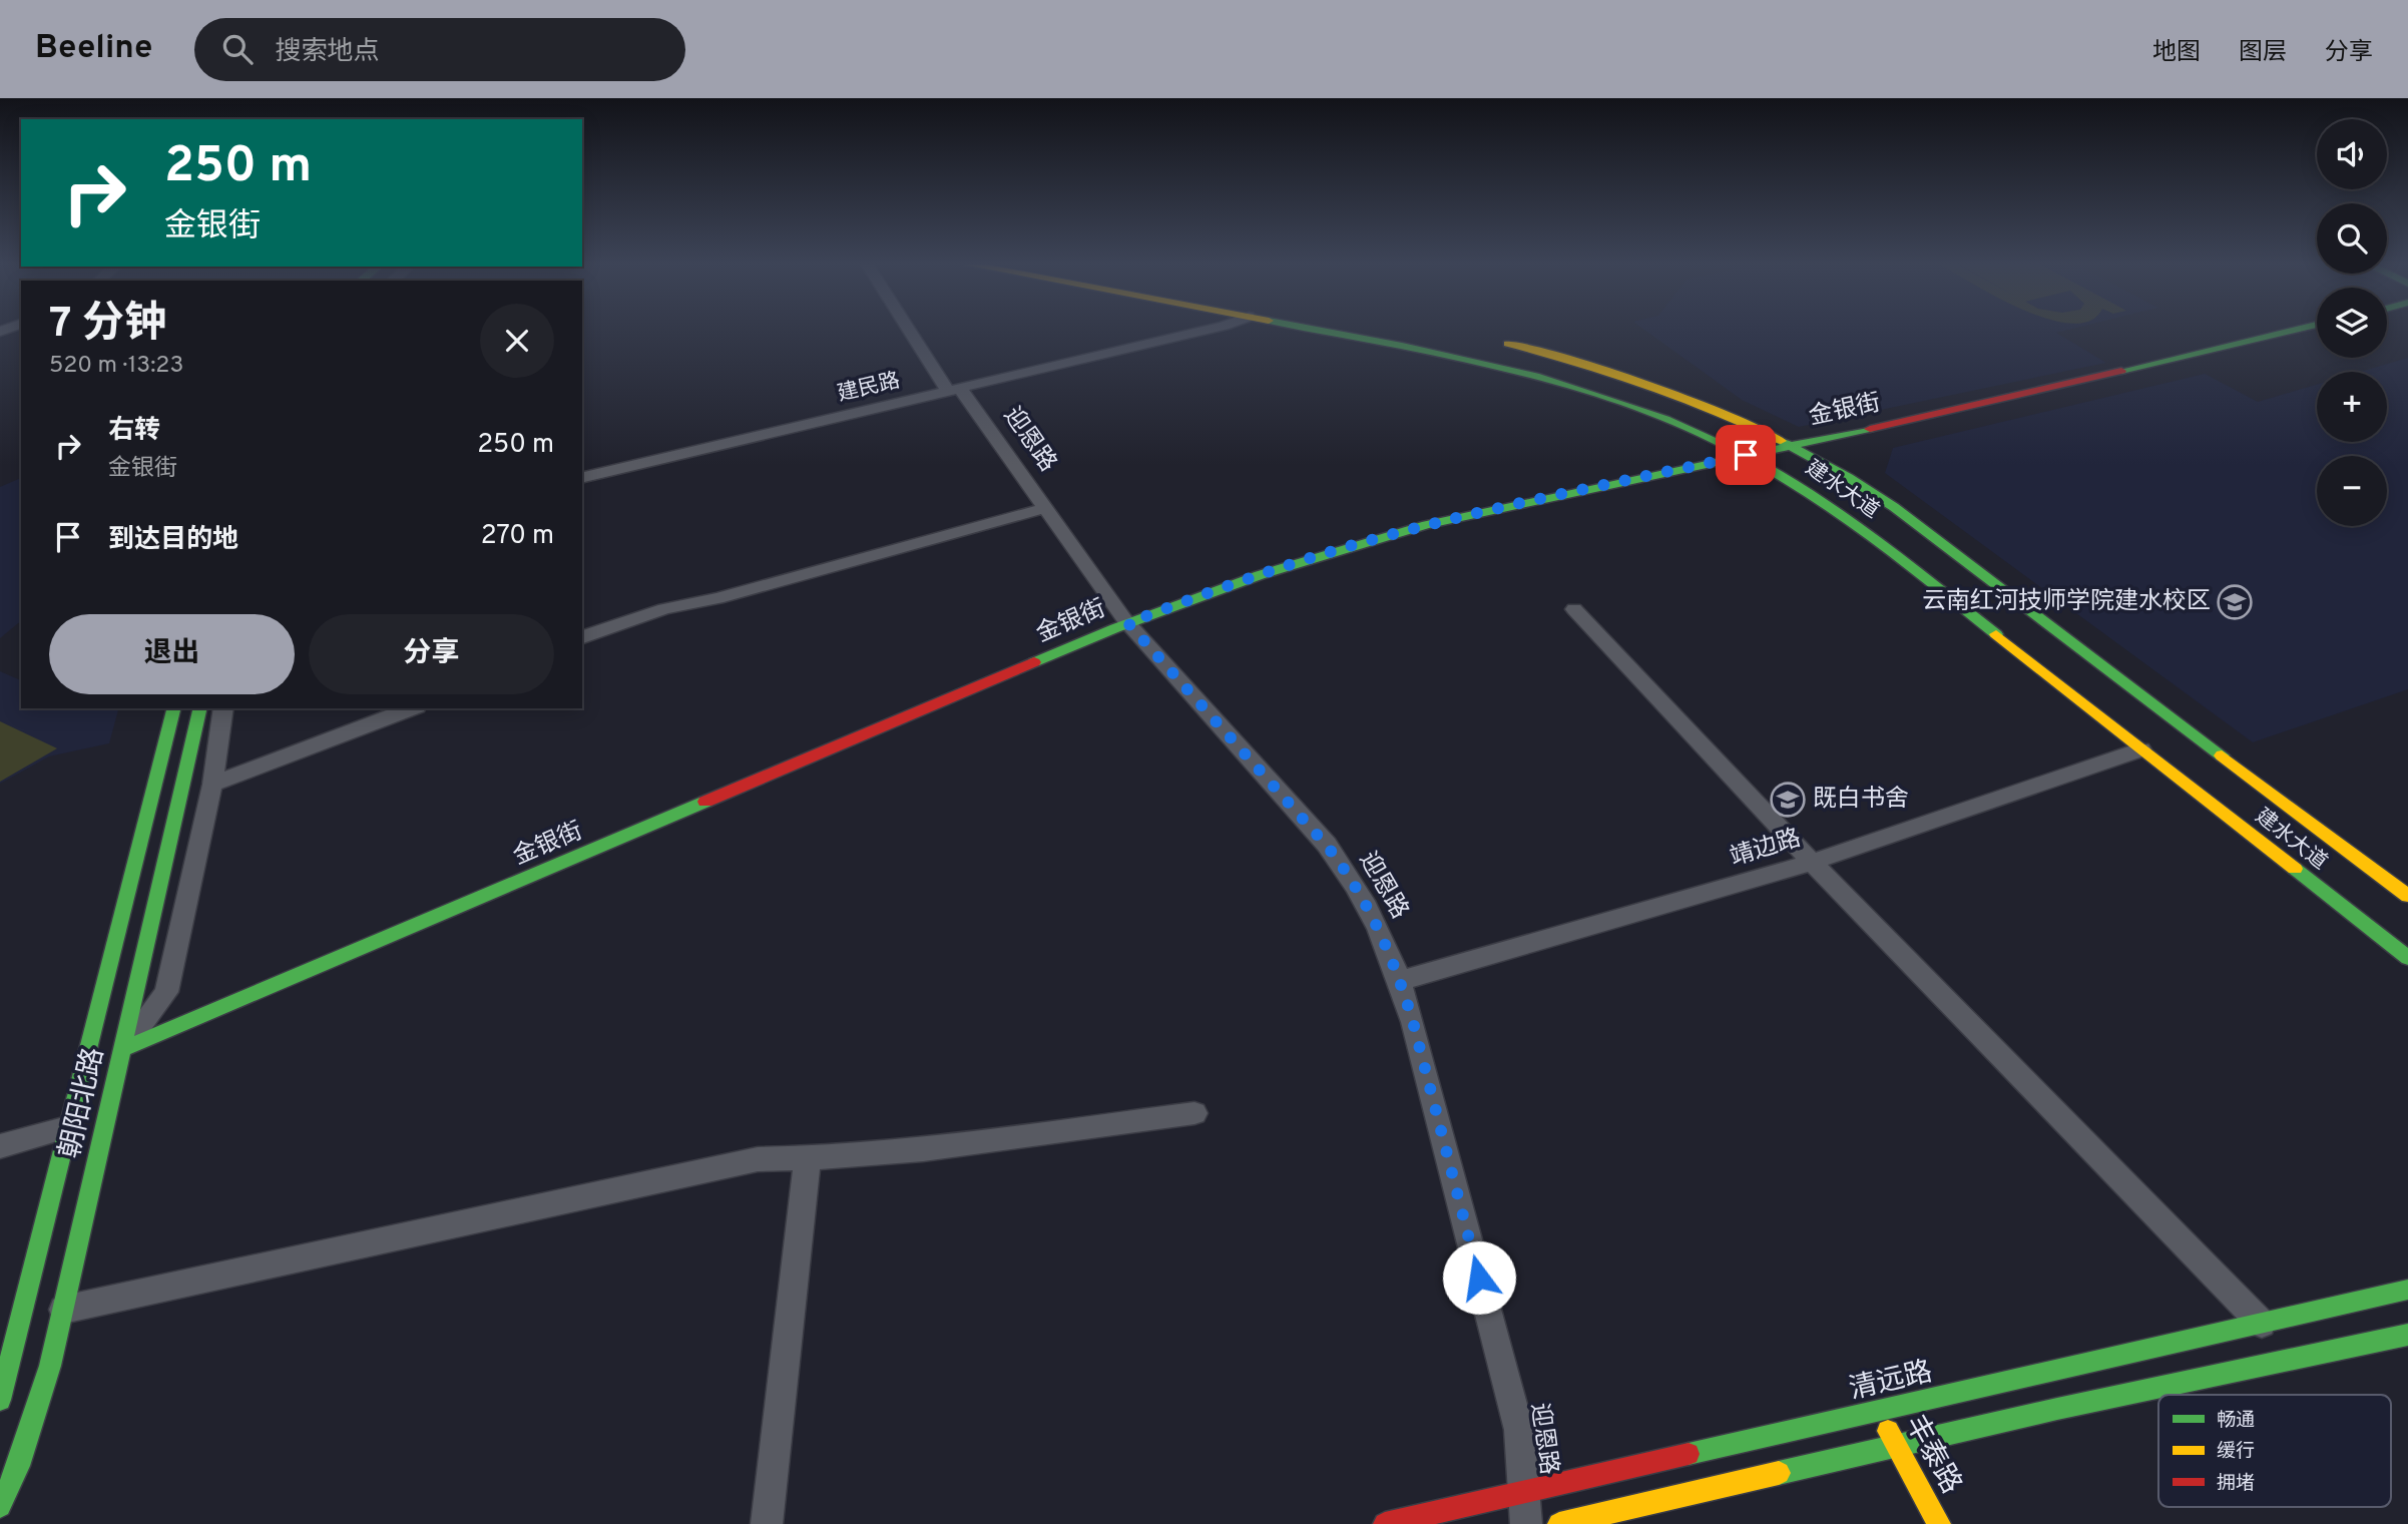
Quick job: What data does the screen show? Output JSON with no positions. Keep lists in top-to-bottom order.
{
  "streets": {
    "main road": [
      "金银街",
      "建水大道",
      "朝阳北路",
      "清远路",
      "丰泰路"
    ],
    "street": ["建民路", "迎恩路", "靖边路"]
  },
  "crossings": [
    ["建民路", "迎恩路"],
    ["金银街", "迎恩路"],
    ["金银街", "建水大道"],
    ["金银街", "朝阳北路"],
    ["迎恩路", "靖边路"],
    ["迎恩路", "清远路"],
    ["建水大道", "靖边路"],
    ["清远路", "丰泰路"]
  ],
  "places": {
    "school or university": ["云南红河技师学院建水校区", "既白书舍"]
  },
  "legend": ["畅通", "缓行", "拥堵"],
  "page": {
    "header": "Beeline",
    "search": "搜索地点",
    "nav": ["地图", "图层", "分享"],
    "map_buttons": ["+", "−"],
    "turn": ["250 m", "金银街"],
    "heading": ["7 分钟", "520 m · 13:23"],
    "list": [
      {
        "name": "右转",
        "note": "金银街",
        "value": "250 m"
      },
      {
        "name": "到达目的地",
        "value": "270 m"
      }
    ],
    "buttons": ["退出", "分享"]
  }
}
